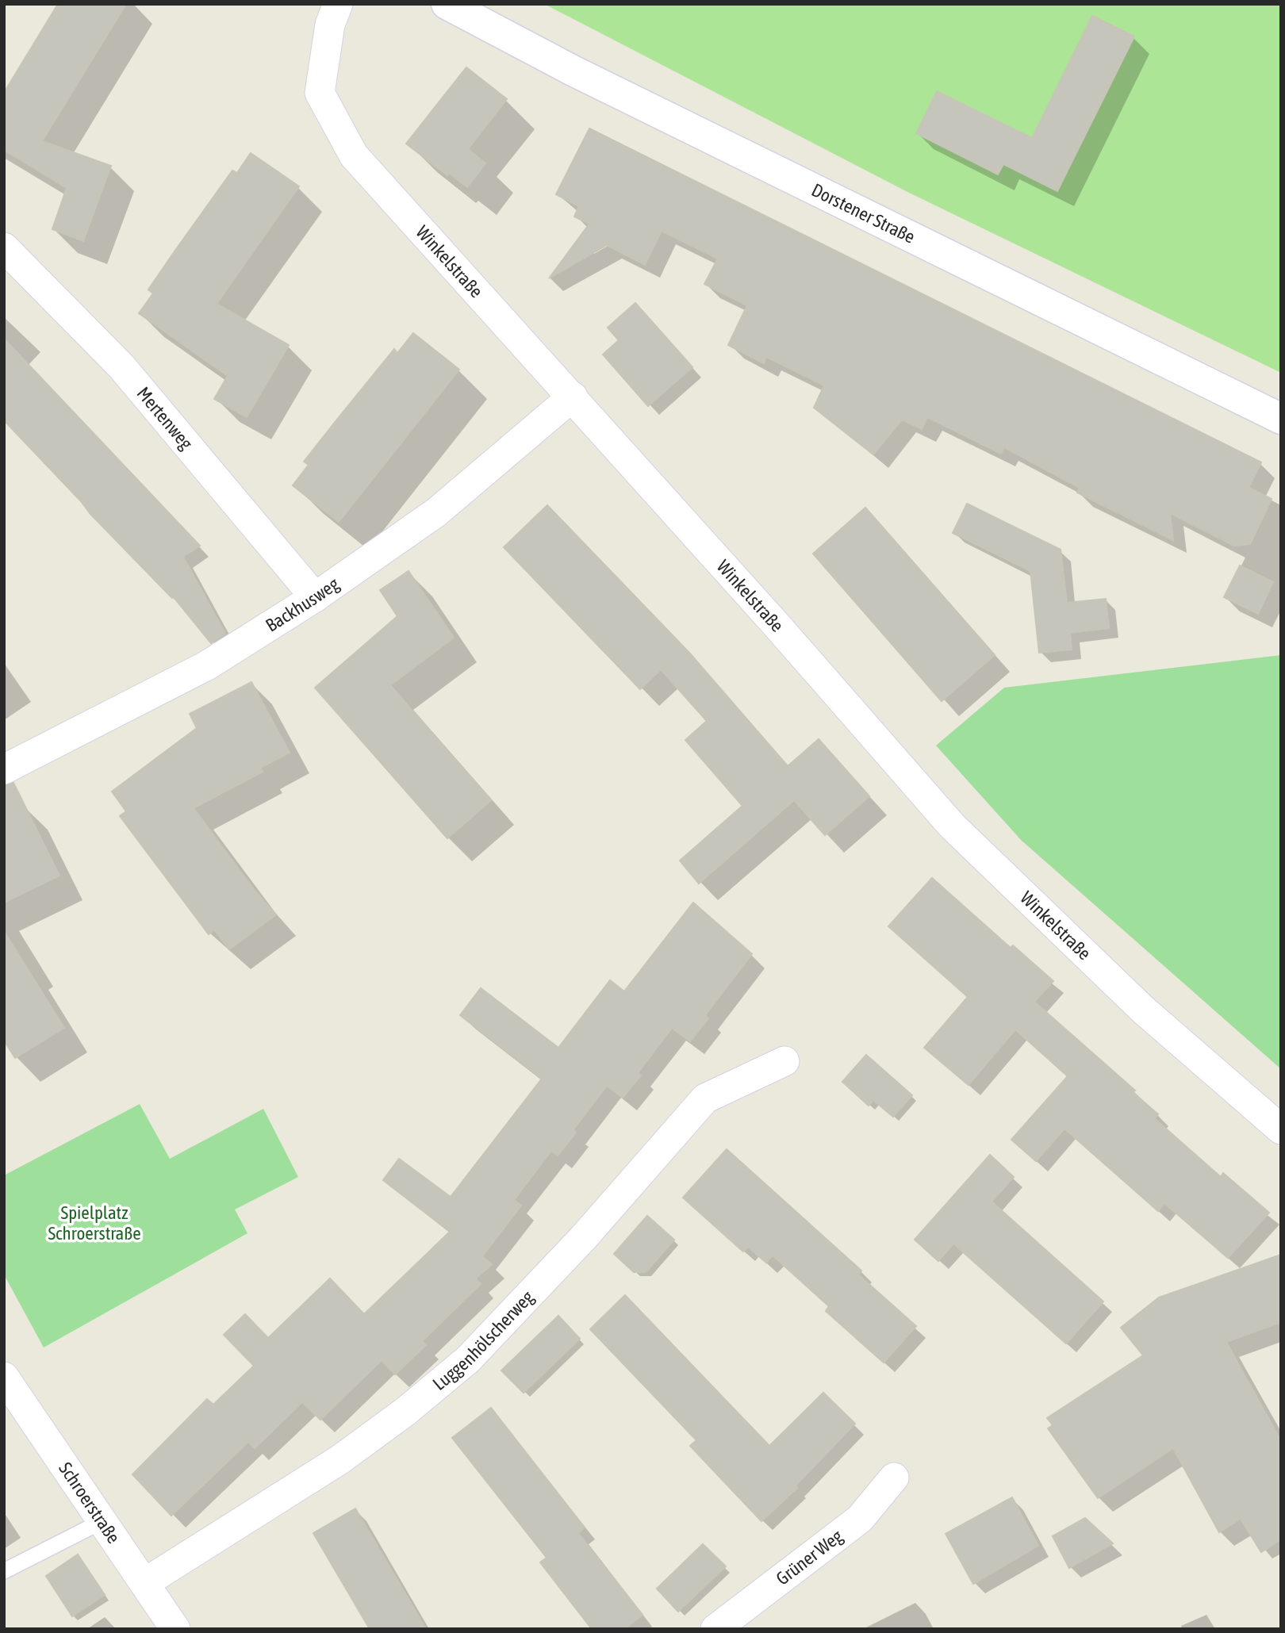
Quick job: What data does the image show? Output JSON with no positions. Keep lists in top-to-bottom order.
{
  "streets": {
    "street": [
      "Dorstener Straße",
      "Winkelstraße",
      "Mertenweg",
      "Backhusweg",
      "Luggenhölscherweg",
      "Schroerstraße",
      "Grüner Weg"
    ]
  },
  "crossings": [
    ["Winkelstraße", "Backhusweg"],
    ["Mertenweg", "Backhusweg"],
    ["Luggenhölscherweg", "Schroerstraße"]
  ],
  "parks": ["Spielplatz Schroerstraße"]
}
